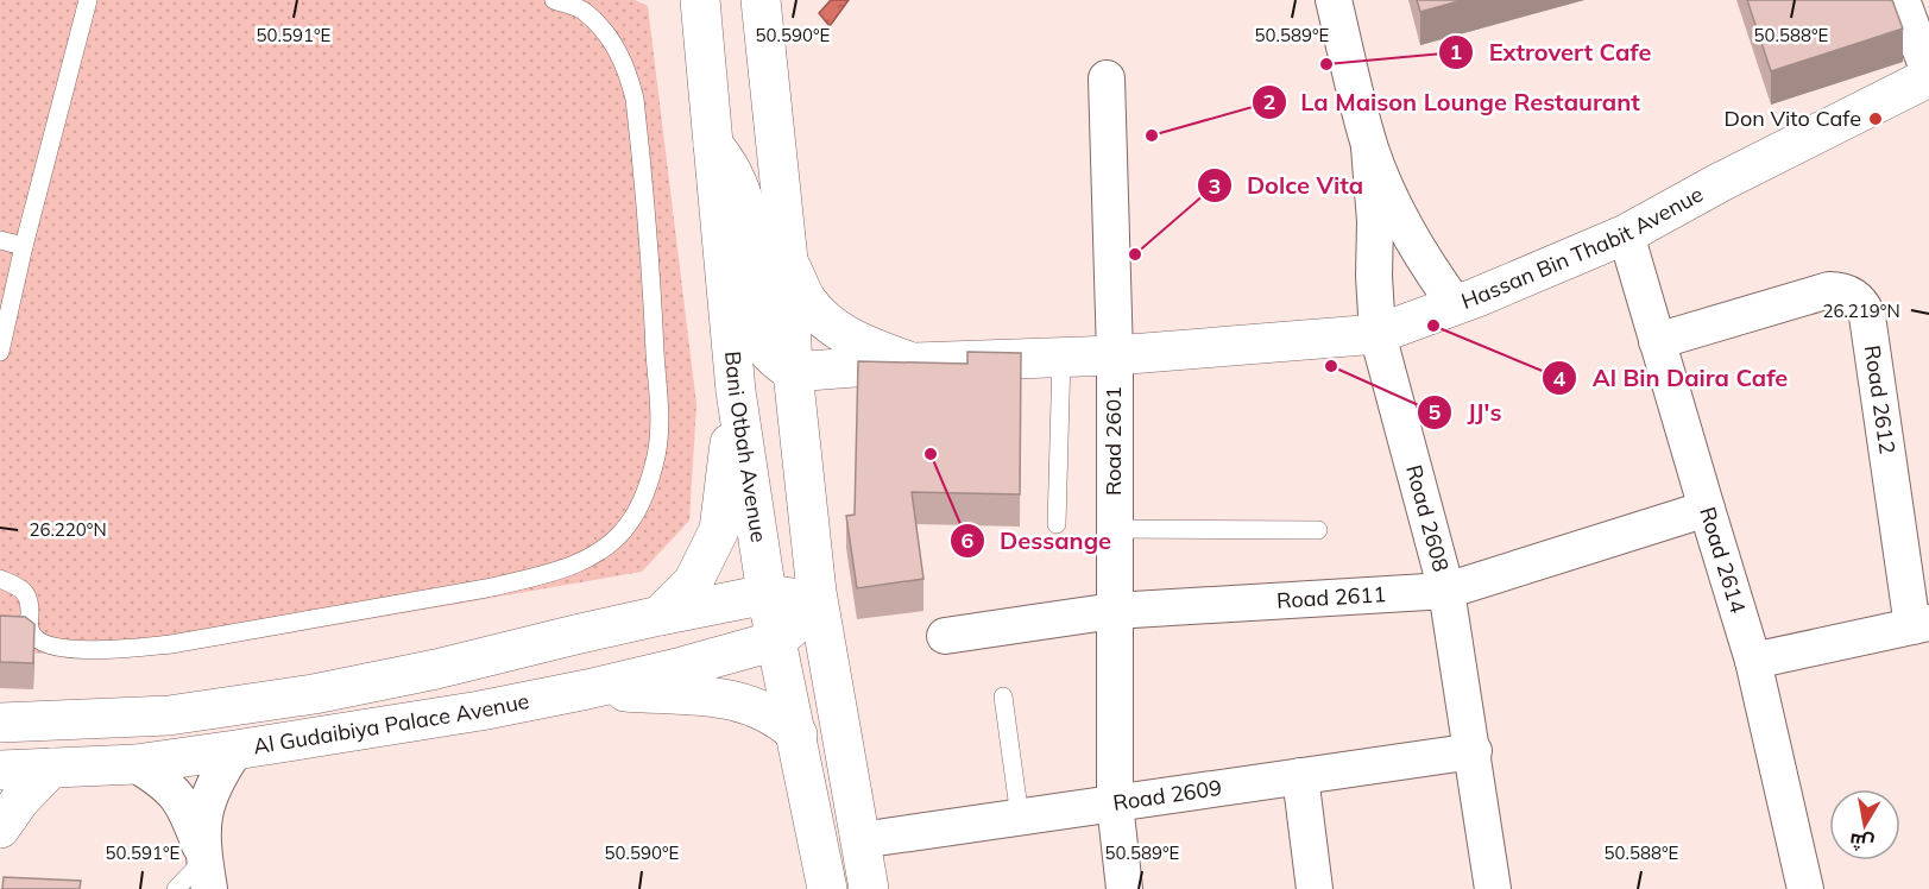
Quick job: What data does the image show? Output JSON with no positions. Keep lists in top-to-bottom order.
{
  "streets": {
    "street": [
      "Hassan Bin Thabit Avenue",
      "Road 2612",
      "Road 2601",
      "Bani Otbah Avenue",
      "Road 2608",
      "Road 2614",
      "Road 2611",
      "Al Gudaibiya Palace Avenue",
      "Road 2609"
    ]
  },
  "crossings": [
    ["Hassan Bin Thabit Avenue", "Road 2601"],
    ["Hassan Bin Thabit Avenue", "Road 2608"],
    ["Hassan Bin Thabit Avenue", "Road 2614"],
    ["Road 2612", "Road 2614"],
    ["Road 2601", "Road 2611"],
    ["Road 2601", "Road 2609"],
    ["Bani Otbah Avenue", "Al Gudaibiya Palace Avenue"],
    ["Road 2608", "Road 2611"],
    ["Road 2608", "Road 2609"],
    ["Road 2614", "Road 2611"]
  ],
  "places": [
    "Extrovert Cafe",
    "Don Vito Cafe",
    "La Maison Lounge Restaurant",
    "Dolce Vita",
    "Al Bin Daira Cafe",
    "JJ's",
    "Dessange"
  ],
  "north": "bottom",
  "coordinates": [
    "50.591°E",
    "50.590°E",
    "50.589°E",
    "50.588°E",
    "26.219°N",
    "26.220°N"
  ]
}
